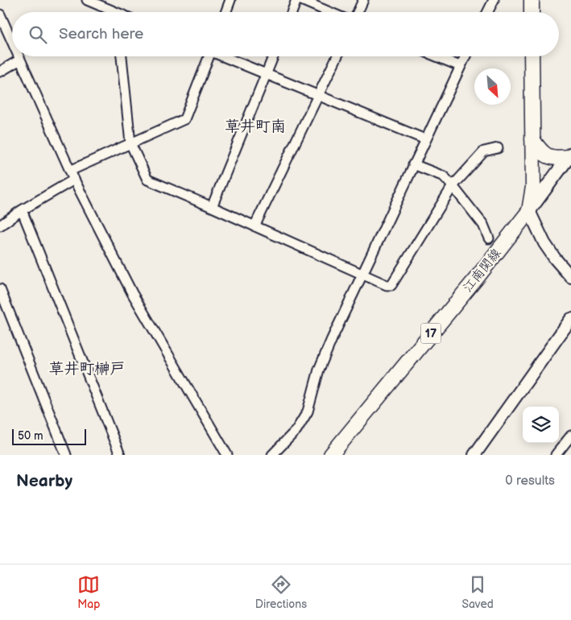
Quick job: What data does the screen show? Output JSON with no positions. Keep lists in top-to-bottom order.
{
  "streets": {
    "main road": ["江南関線", "17"]
  },
  "districts": ["草井町南", "草井町榊戸"],
  "scale_bar": "50 m",
  "north": "bottom right",
  "page": {
    "search": "Search here",
    "scale": "50 m",
    "heading": ["Nearby", "0 results"],
    "nav": ["Map", "Directions", "Saved"]
  }
}
